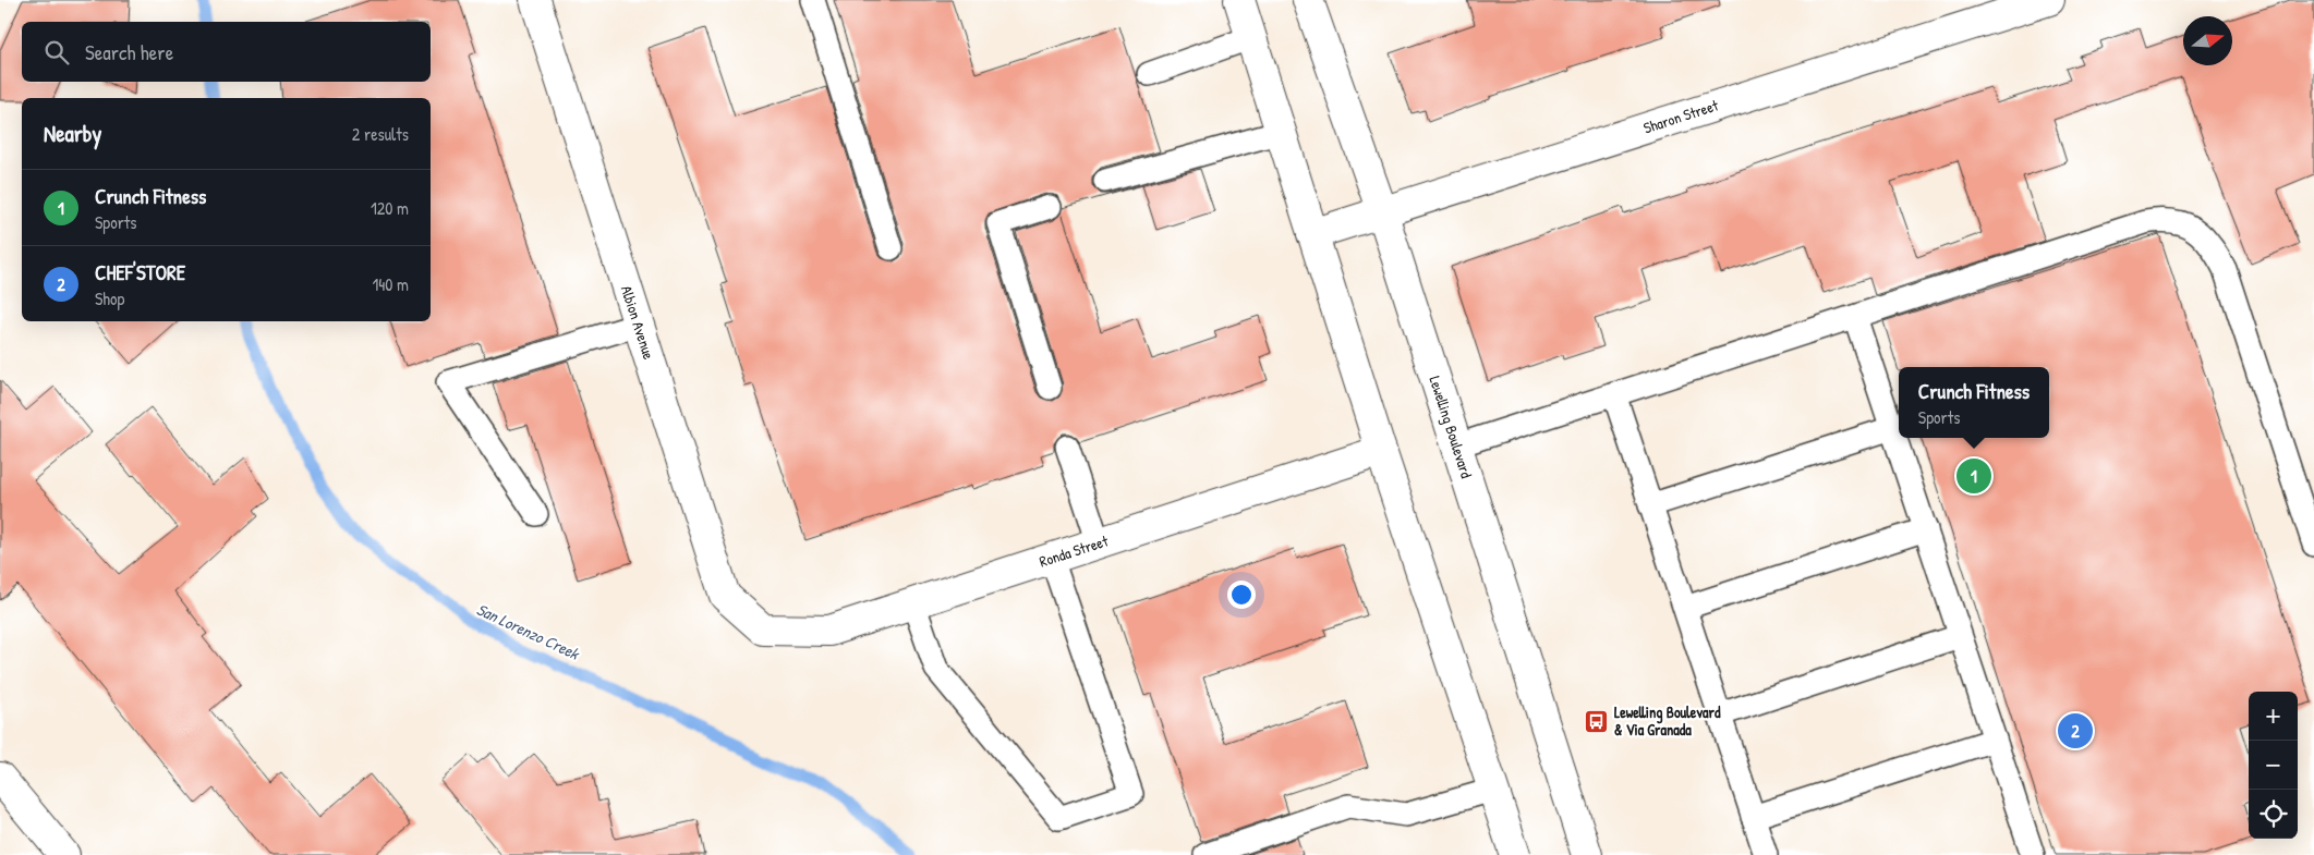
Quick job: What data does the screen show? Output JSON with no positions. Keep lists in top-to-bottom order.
{
  "streets": {
    "street": [
      "Sharon Street",
      "Albion Avenue",
      "Lewelling Boulevard",
      "Ronda Street"
    ]
  },
  "crossings": [
    ["Sharon Street", "Lewelling Boulevard"],
    ["Albion Avenue", "Ronda Street"]
  ],
  "water": ["San Lorenzo Creek"],
  "places": {
    "bus stop": ["Lewelling Boulevard & Via Granada"]
  },
  "north": "right",
  "page": {
    "search": "Search here",
    "heading": ["Nearby", "2 results"],
    "list": [
      {
        "mark": "1",
        "name": "Crunch Fitness",
        "note": "Sports",
        "value": "120 m"
      },
      {
        "mark": "2",
        "name": "CHEF'STORE",
        "note": "Shop",
        "value": "140 m"
      }
    ],
    "popup": ["Crunch Fitness", "Sports"],
    "pins": ["1", "2"],
    "map_buttons": ["+", "−"]
  }
}
